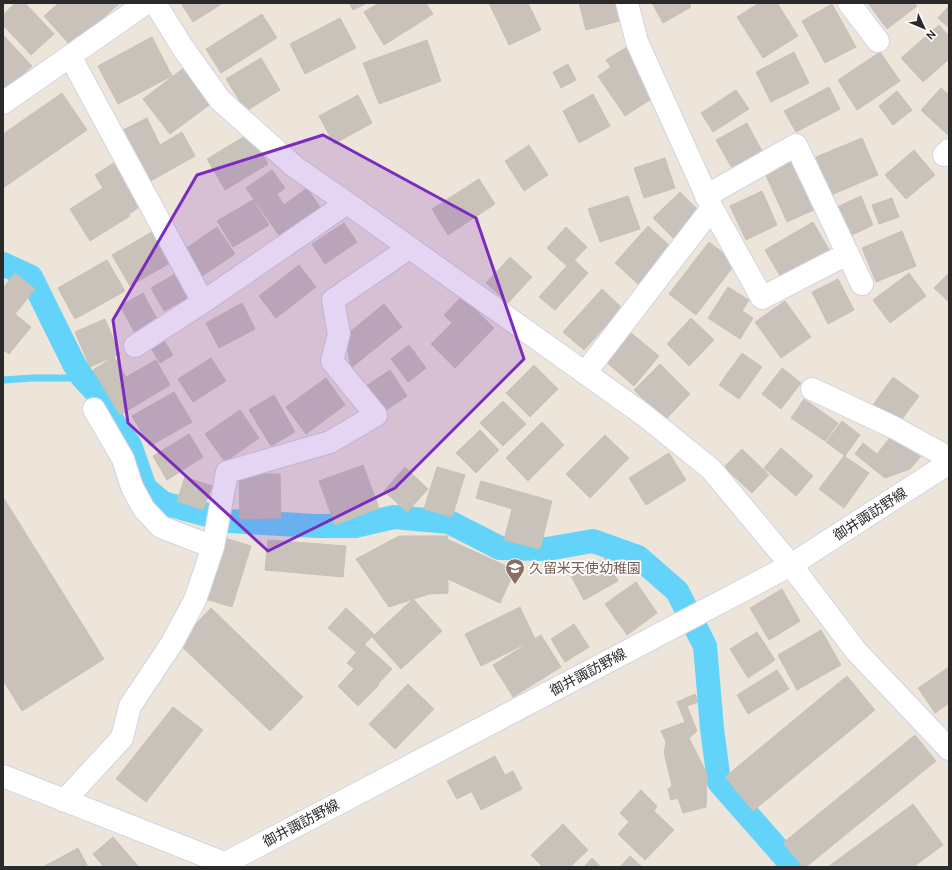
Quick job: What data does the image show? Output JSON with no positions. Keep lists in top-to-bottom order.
{
  "streets": {
    "street": ["御井諏訪野線"]
  },
  "places": {
    "school or university": ["久留米天使幼稚園"]
  },
  "north": "bottom right"
}
